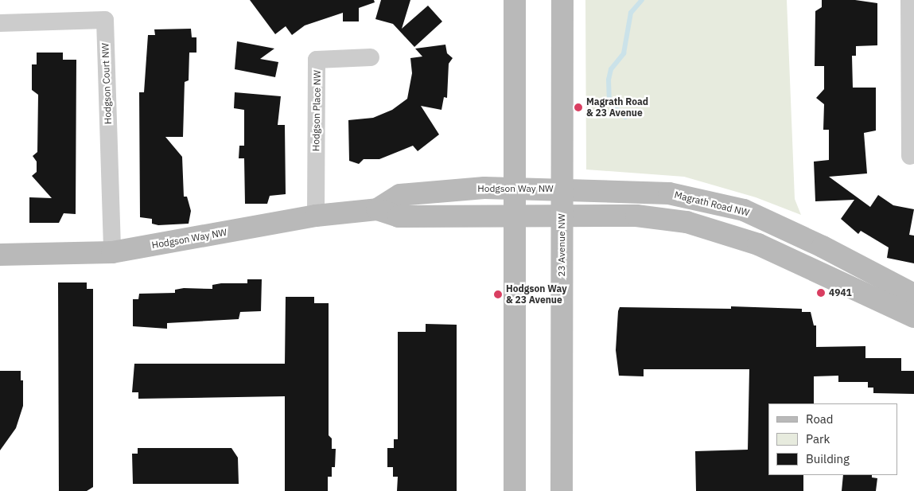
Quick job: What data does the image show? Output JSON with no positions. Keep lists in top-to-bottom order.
{
  "streets": {
    "street": [
      "Hodgson Court NW",
      "Hodgson Place NW",
      "Hodgson Way NW",
      "Magrath Road NW",
      "23 Avenue NW"
    ]
  },
  "crossings": [
    ["Hodgson Court NW", "Hodgson Way NW"],
    ["Hodgson Place NW", "Hodgson Way NW"],
    ["Hodgson Way NW", "Magrath Road NW"],
    ["Hodgson Way NW", "23 Avenue NW"],
    ["Magrath Road NW", "23 Avenue NW"]
  ],
  "places": ["Magrath Road & 23 Avenue", "4941", "Hodgson Way & 23 Avenue"],
  "legend": ["Road", "Park", "Building"]
}
